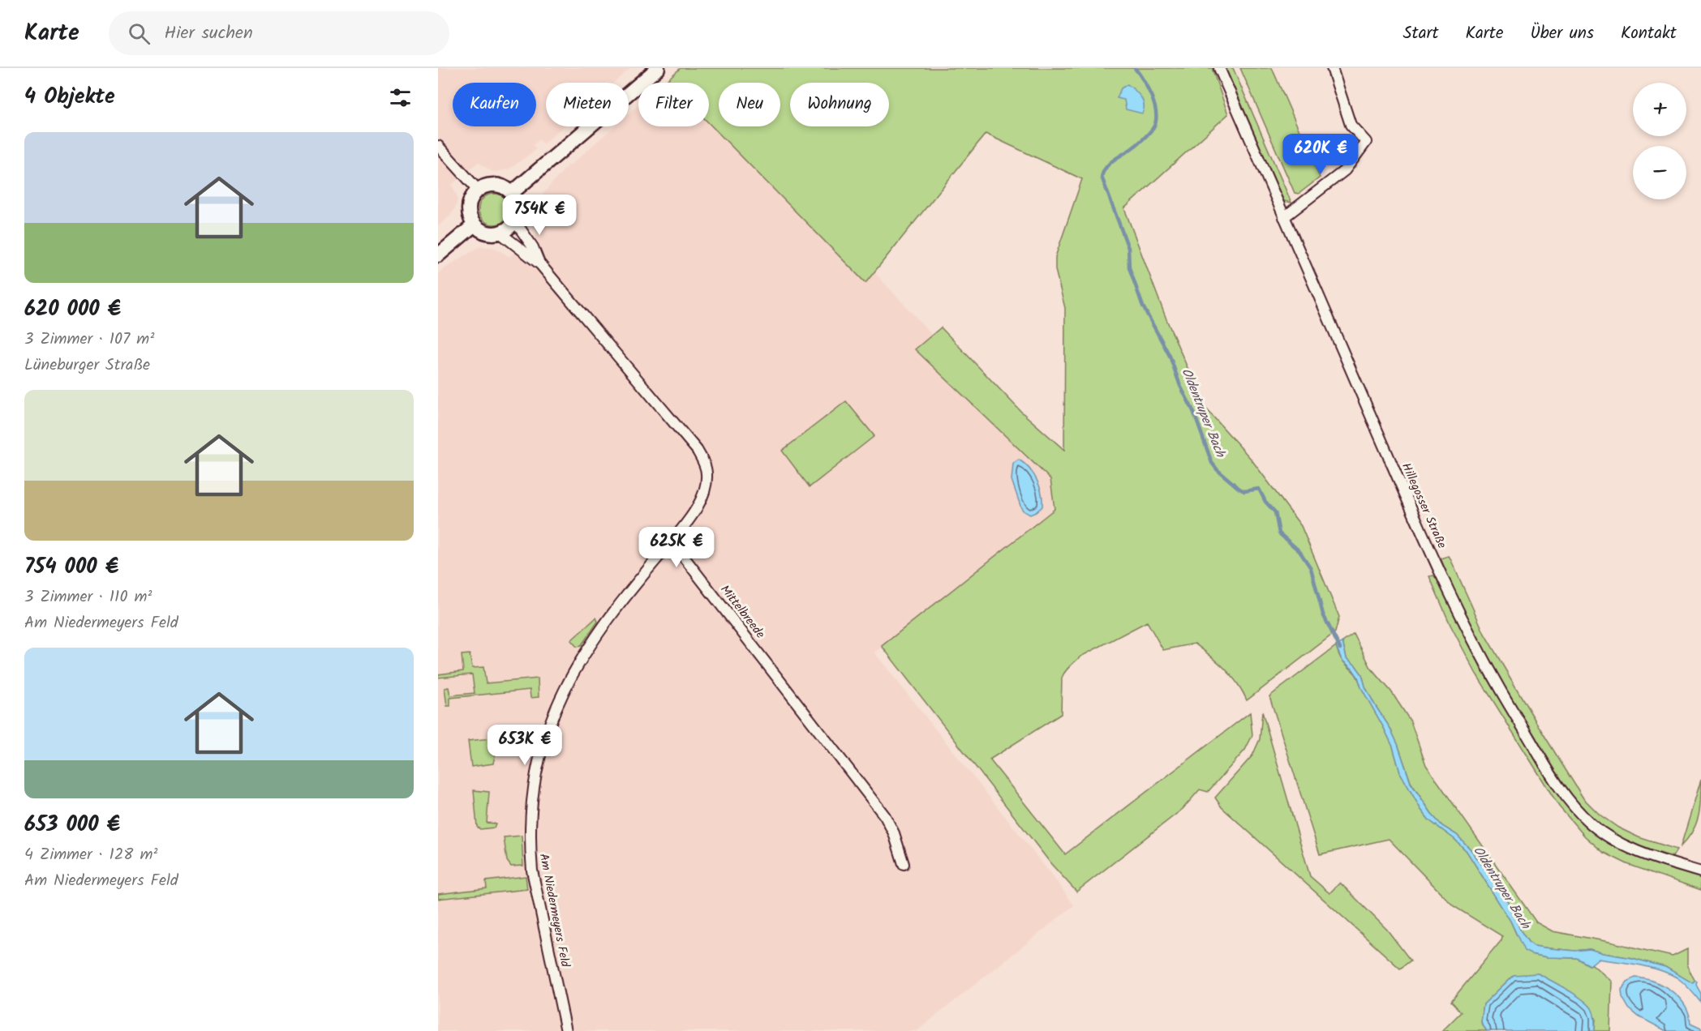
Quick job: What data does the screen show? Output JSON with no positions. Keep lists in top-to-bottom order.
{
  "streets": {
    "street": ["Hillegosser Straße", "Mittelbreede", "Am Niedermeyers Feld"]
  },
  "crossings": [
    ["Mittelbreede", "Am Niedermeyers Feld"]
  ],
  "water": ["Oldentruper Bach"],
  "page": {
    "header": "Karte",
    "search": "Hier suchen",
    "nav": [
      "Start",
      "Karte",
      "Über uns",
      "Kontakt"
    ],
    "heading": "4 Objekte",
    "map_buttons": ["+", "−"],
    "chip": [
      "Kaufen",
      "Mieten",
      "Filter",
      "Neu",
      "Wohnung"
    ],
    "list": [
      {
        "name": "620 000 €",
        "note": "3 Zimmer · 107 m² · Lüneburger Straße"
      },
      {
        "name": "754 000 €",
        "note": "3 Zimmer · 110 m² · Am Niedermeyers Feld"
      },
      {
        "name": "653 000 €",
        "note": "4 Zimmer · 128 m² · Am Niedermeyers Feld"
      }
    ],
    "price": [
      "620K €",
      "754K €",
      "625K €",
      "653K €"
    ]
  }
}
